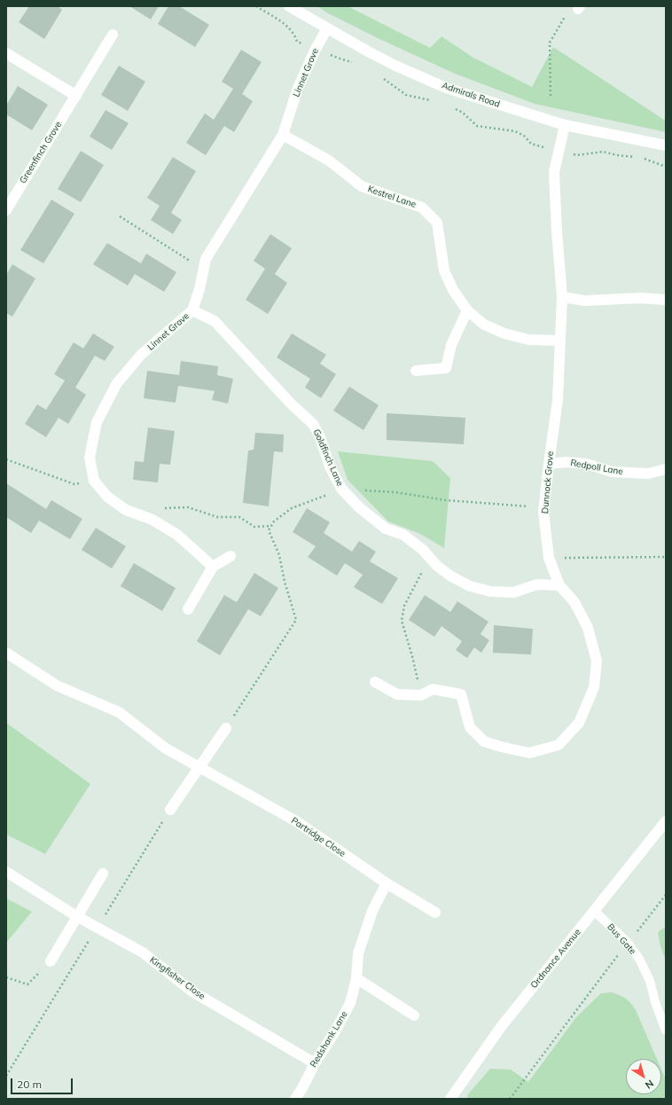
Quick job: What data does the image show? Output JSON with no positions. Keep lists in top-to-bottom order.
{
  "streets": {
    "street": [
      "Linnet Grove",
      "Admirals Road",
      "Greenfinch Grove",
      "Kestrel Lane",
      "Goldfinch Lane",
      "Redpoll Lane",
      "Dunnock Grove",
      "Partridge Close",
      "Ordnance Avenue",
      "Kingfisher Close",
      "Redshank Lane"
    ],
    "lane": ["Bus Gate"]
  },
  "crossings": [
    ["Linnet Grove", "Admirals Road"],
    ["Linnet Grove", "Kestrel Lane"],
    ["Linnet Grove", "Goldfinch Lane"],
    ["Admirals Road", "Dunnock Grove"],
    ["Kestrel Lane", "Dunnock Grove"],
    ["Goldfinch Lane", "Dunnock Grove"],
    ["Redpoll Lane", "Dunnock Grove"],
    ["Partridge Close", "Redshank Lane"],
    ["Bus Gate", "Ordnance Avenue"],
    ["Kingfisher Close", "Redshank Lane"]
  ],
  "scale_bar": "20 m",
  "north": "bottom right"
}
